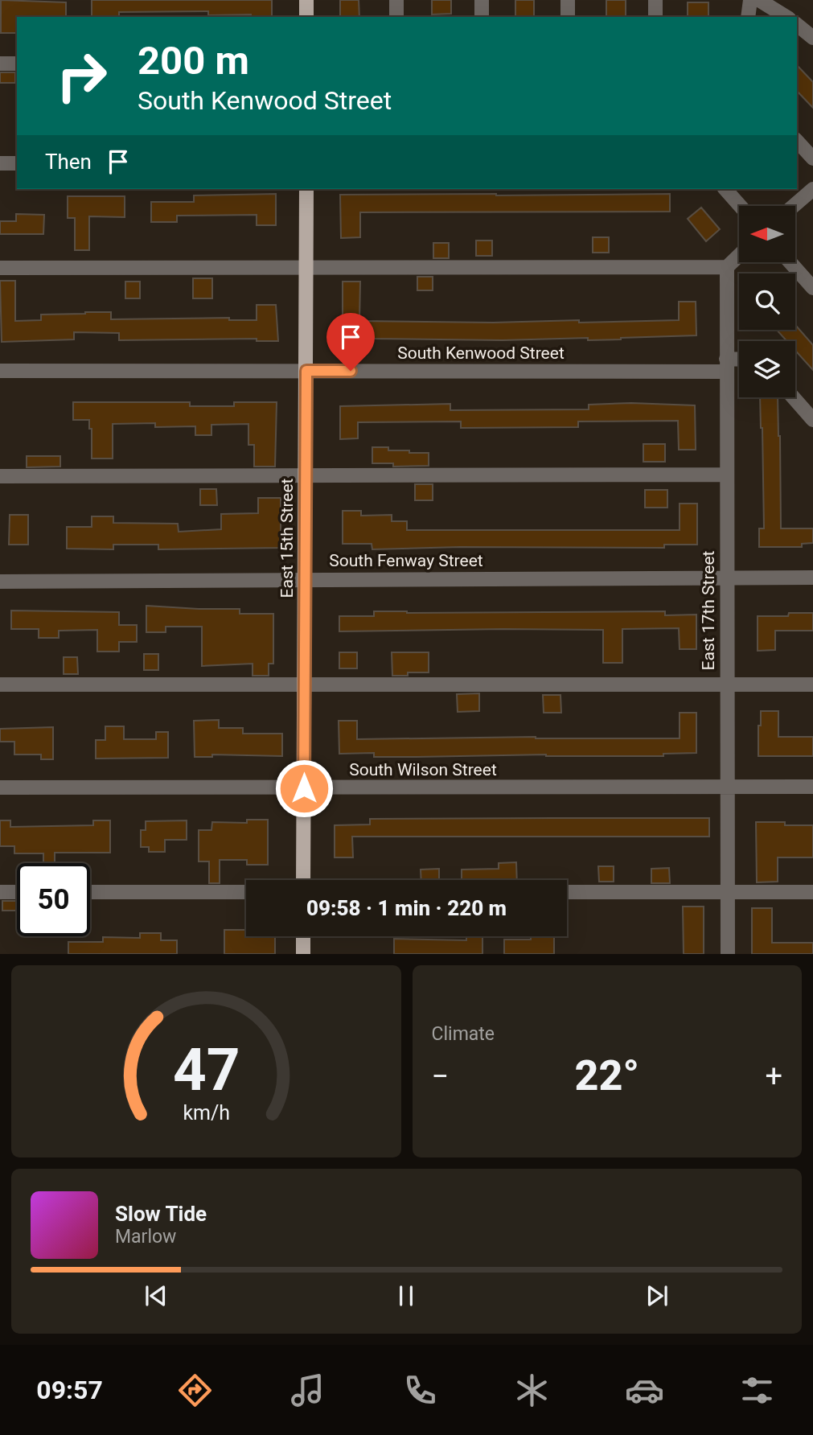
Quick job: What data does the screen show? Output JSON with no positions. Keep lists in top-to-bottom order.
{
  "streets": {
    "main road": ["East 15th Street"],
    "street": [
      "South Kenwood Street",
      "South Fenway Street",
      "East 17th Street",
      "South Wilson Street"
    ]
  },
  "crossings": [
    ["South Kenwood Street", "East 15th Street"],
    ["South Kenwood Street", "East 17th Street"],
    ["East 15th Street", "South Fenway Street"],
    ["East 15th Street", "South Wilson Street"],
    ["South Fenway Street", "East 17th Street"],
    ["East 17th Street", "South Wilson Street"]
  ],
  "north": "left",
  "page": {
    "turn": ["200 m", "South Kenwood Street"],
    "then": "Then",
    "limit": "50",
    "trip": "09:58 · 1 min · 220 m",
    "tile": "Climate",
    "heat": ["−", "22°", "+"],
    "song": ["Slow Tide", "Marlow"],
    "tabs": "09:57",
    "gauge": ["47", "km/h"]
  }
}
